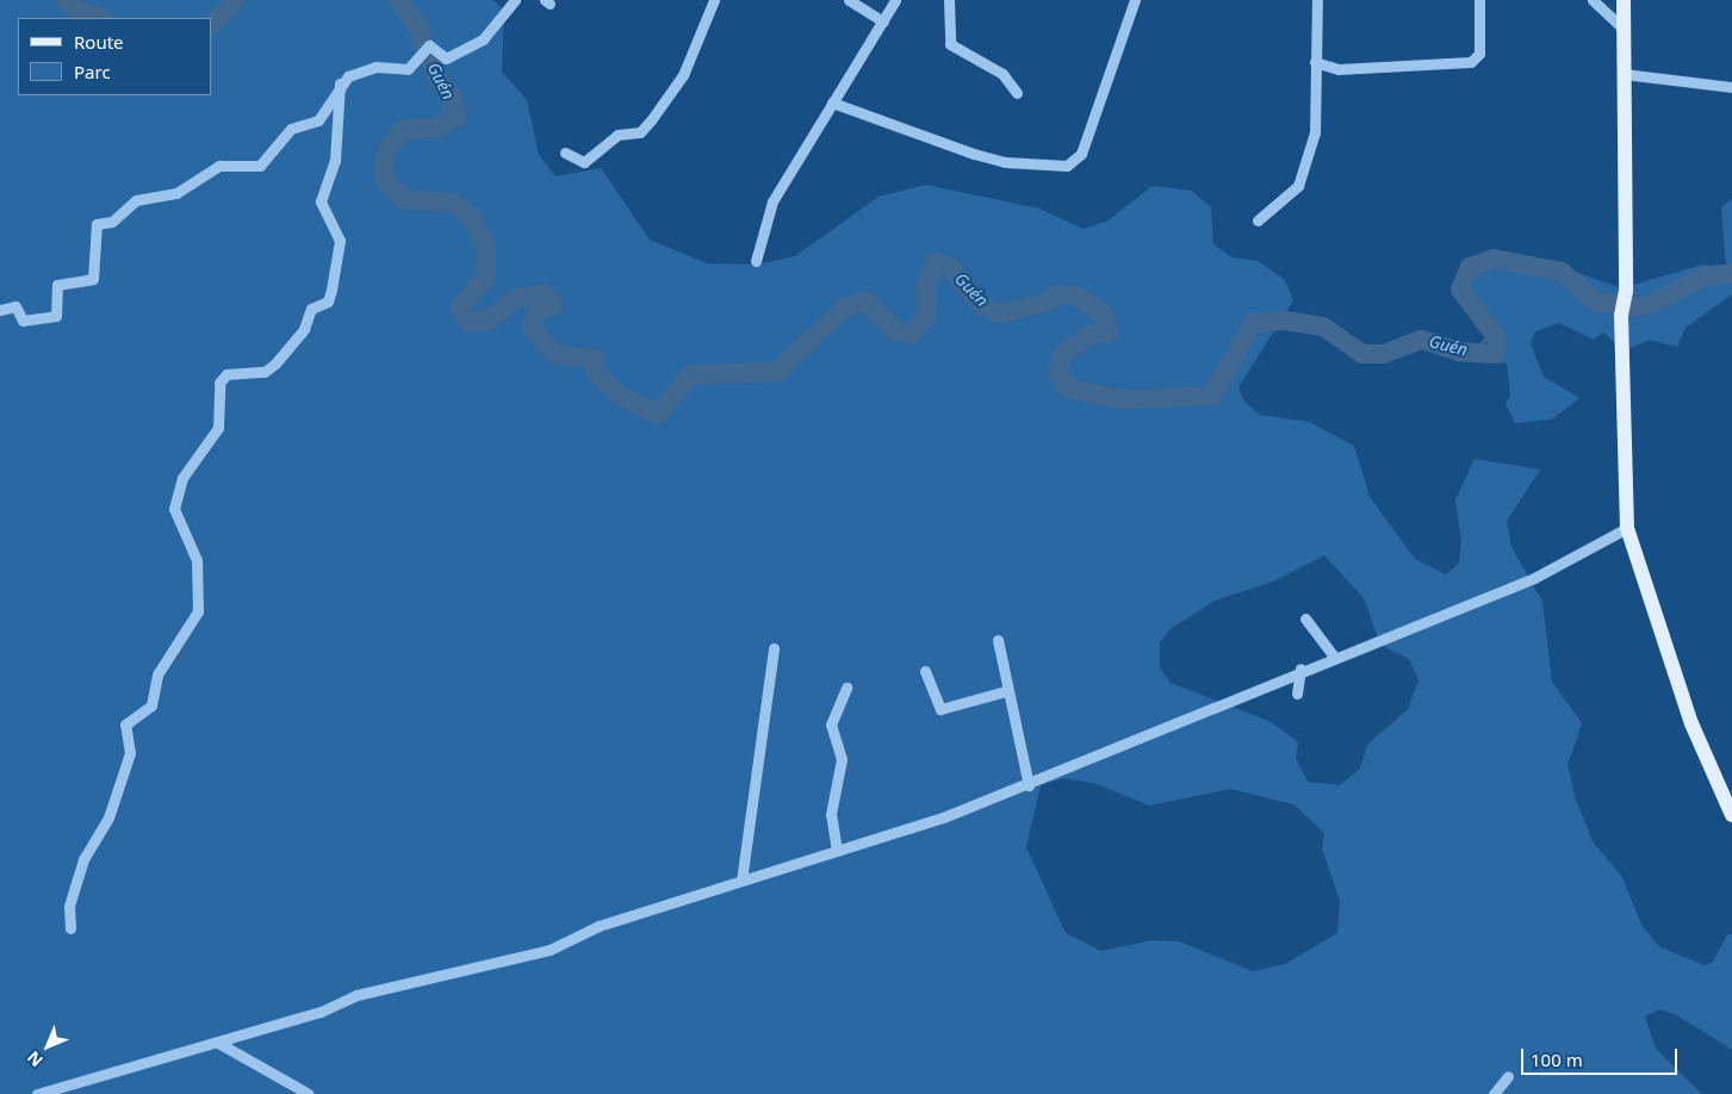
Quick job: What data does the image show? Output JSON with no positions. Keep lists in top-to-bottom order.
{
  "water": ["Guén"],
  "legend": ["Route", "Parc"],
  "scale_bar": "100 m",
  "north": "bottom left"
}
